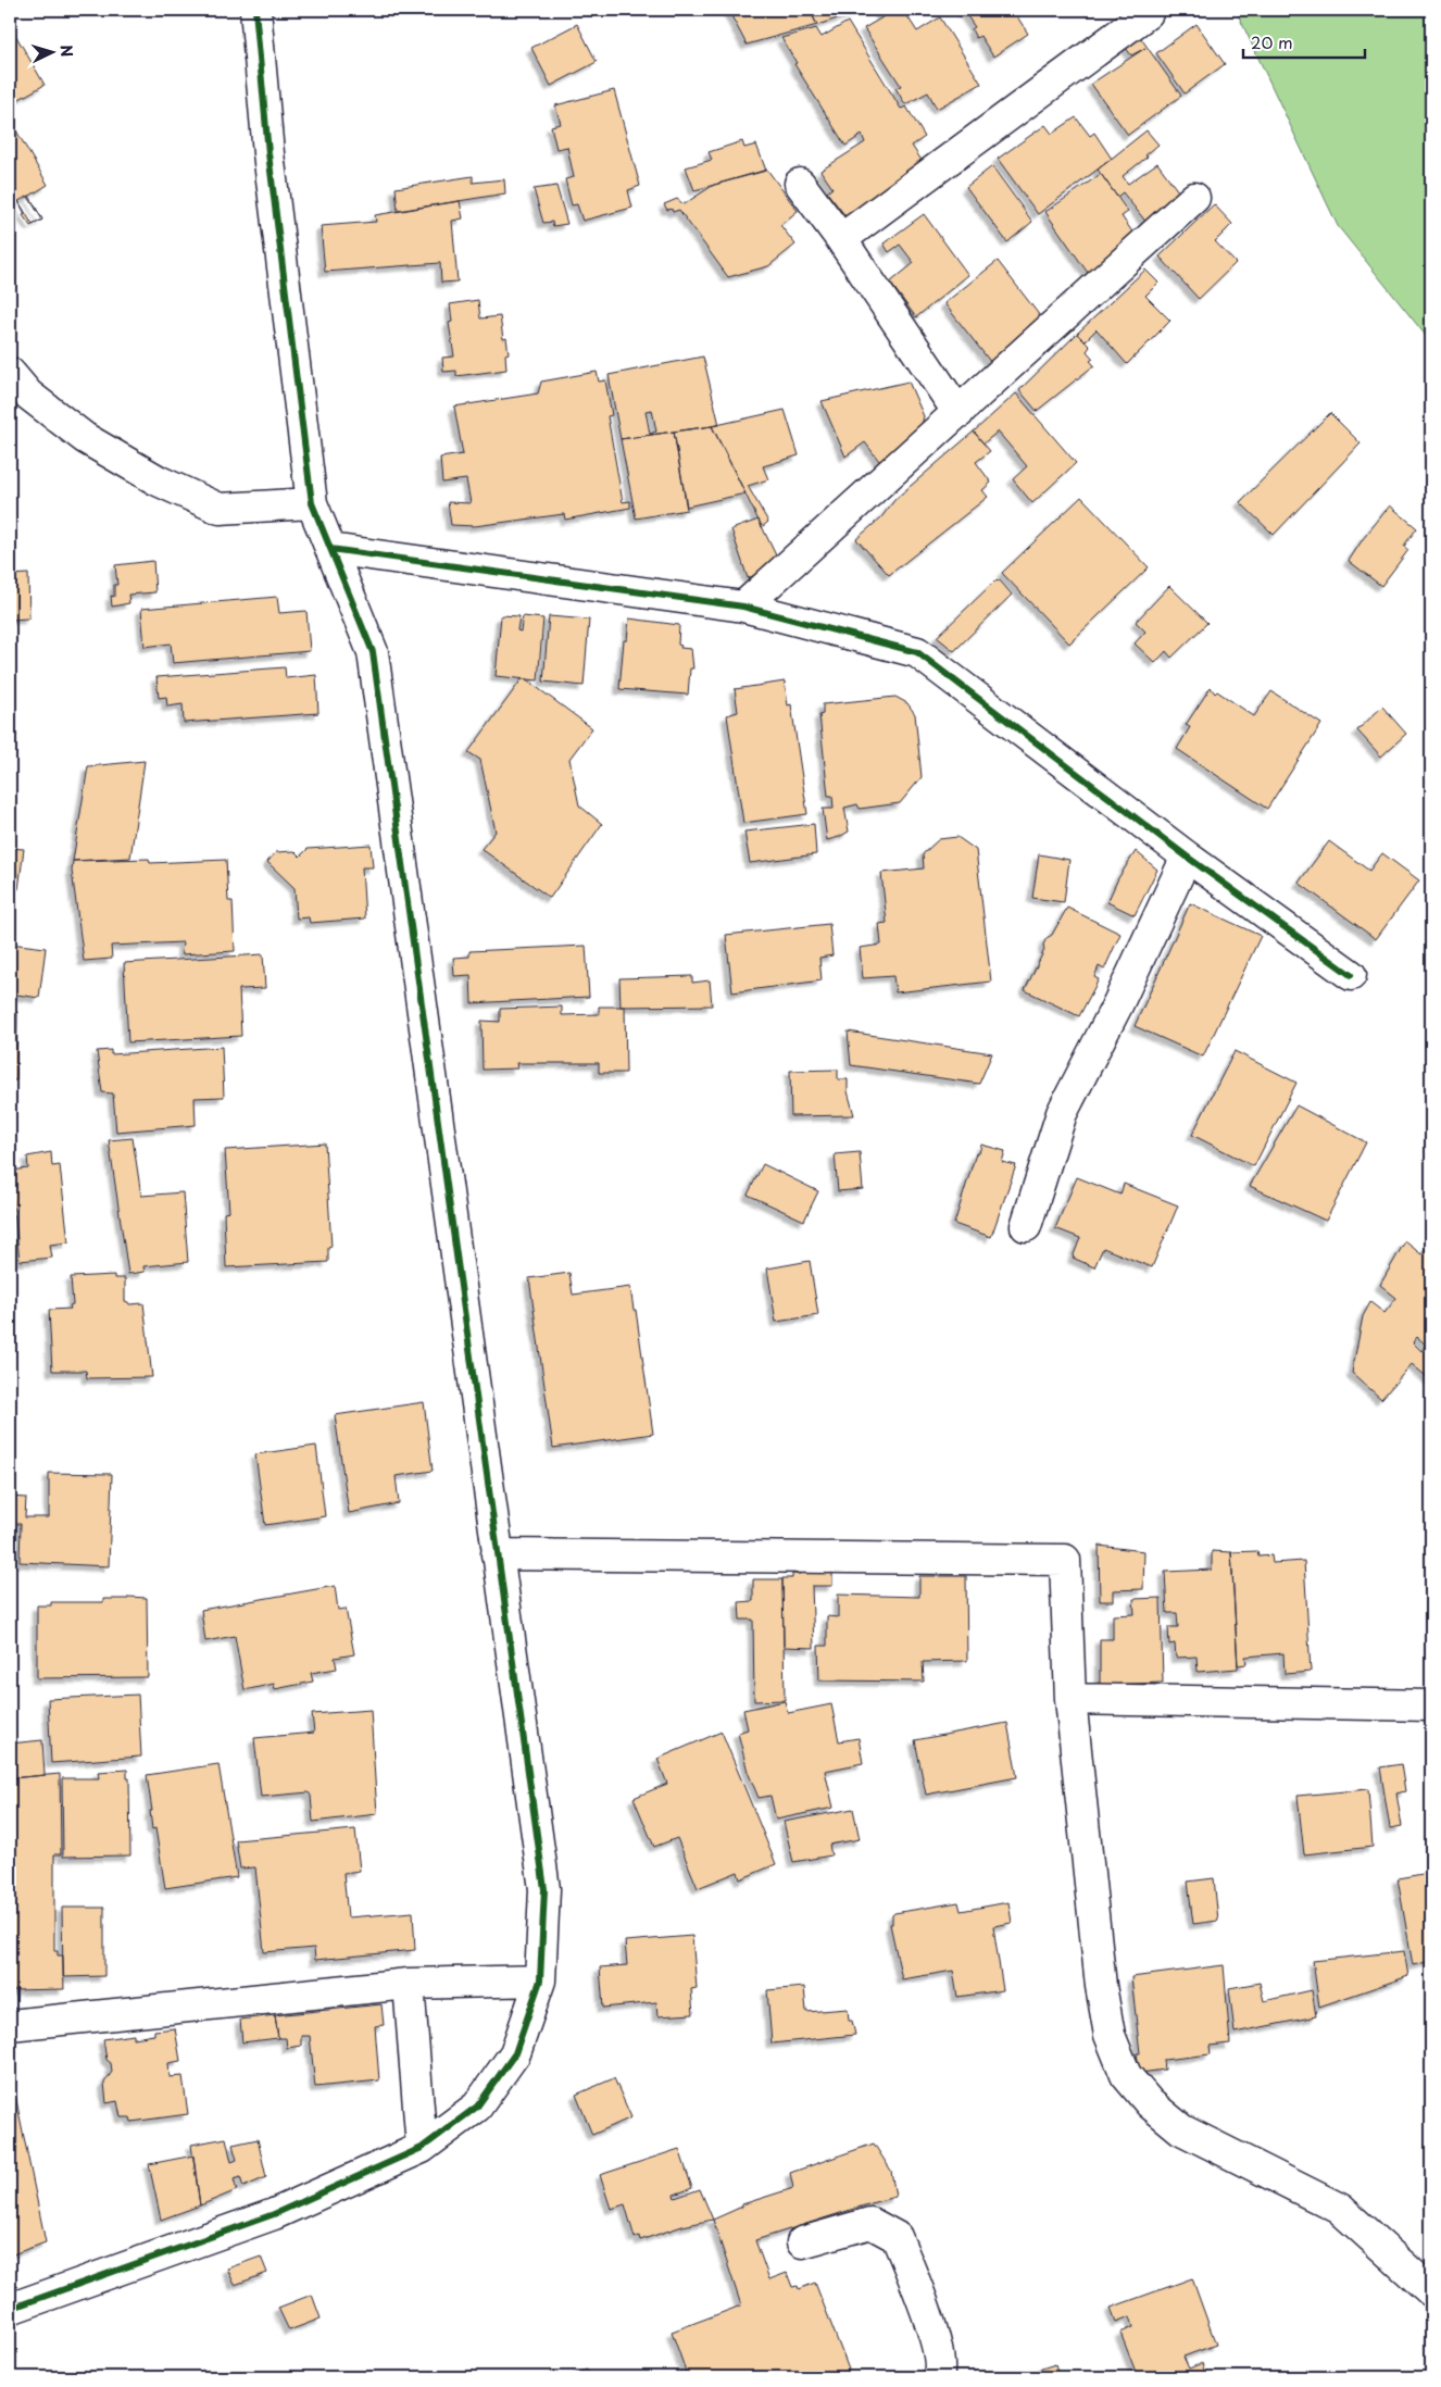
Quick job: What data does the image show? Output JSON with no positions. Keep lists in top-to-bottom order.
{
  "scale_bar": "20 m",
  "north": "right"
}
